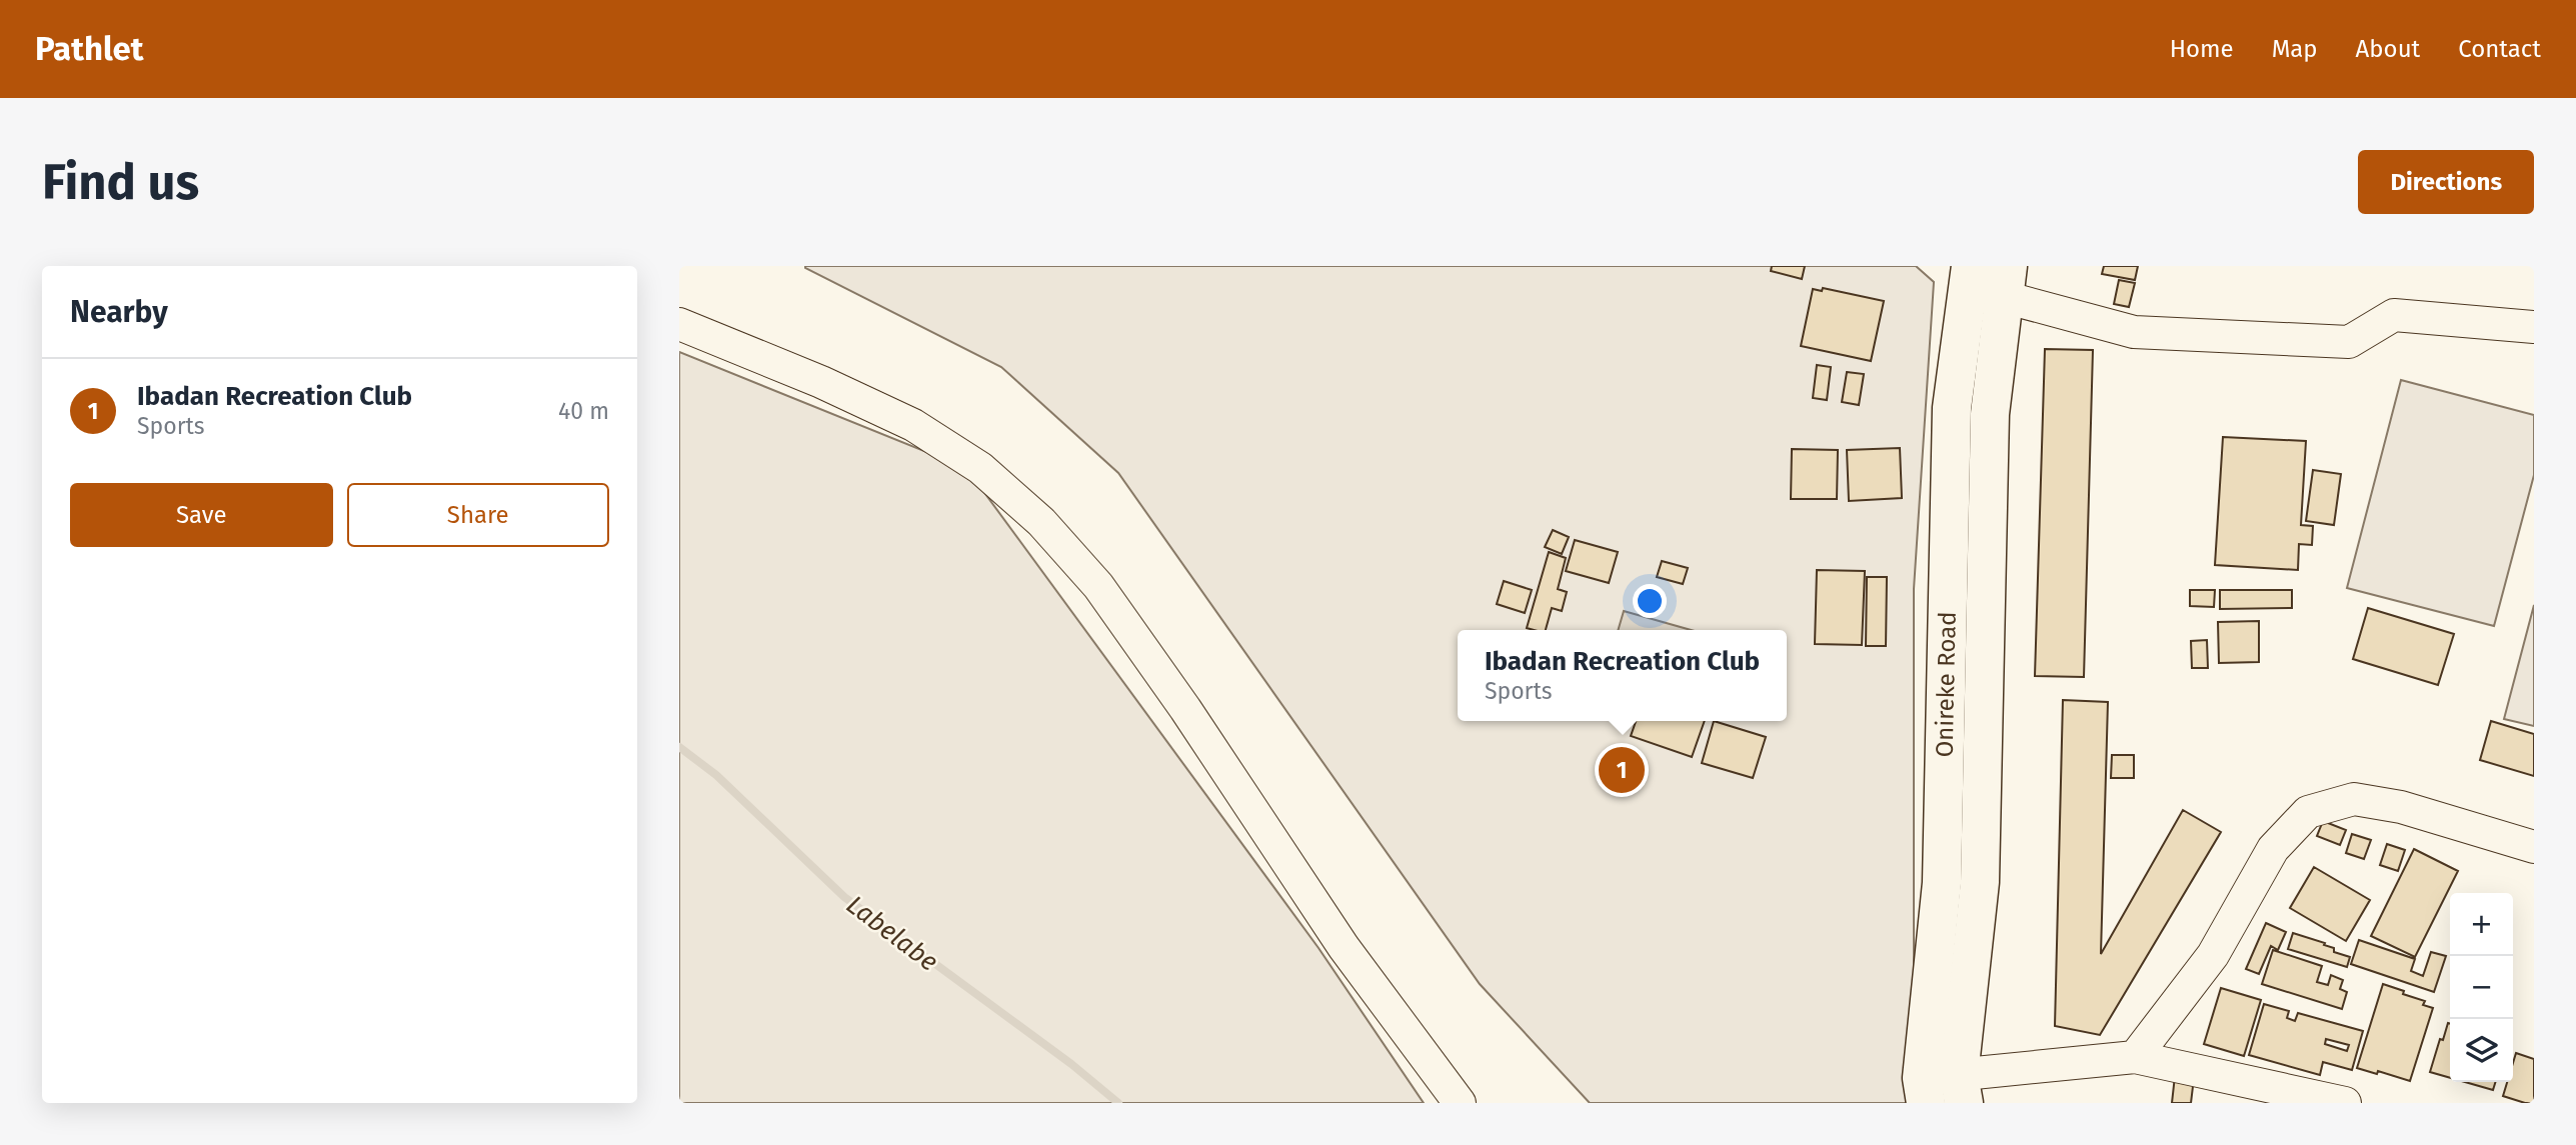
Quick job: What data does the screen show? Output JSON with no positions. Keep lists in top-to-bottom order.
{
  "streets": {
    "main road": ["Onireke Road"]
  },
  "water": ["Labelabe"],
  "page": {
    "header": "Pathlet",
    "nav": [
      "Home",
      "Map",
      "About",
      "Contact"
    ],
    "buttons": [
      "Directions",
      ["Save", "Share"]
    ],
    "title": "Find us",
    "heading": "Nearby",
    "list": [
      {
        "mark": "1",
        "name": "Ibadan Recreation Club",
        "note": "Sports",
        "value": "40 m"
      }
    ],
    "popup": ["Ibadan Recreation Club", "Sports"],
    "pins": "1",
    "map_buttons": ["+", "−"]
  }
}
